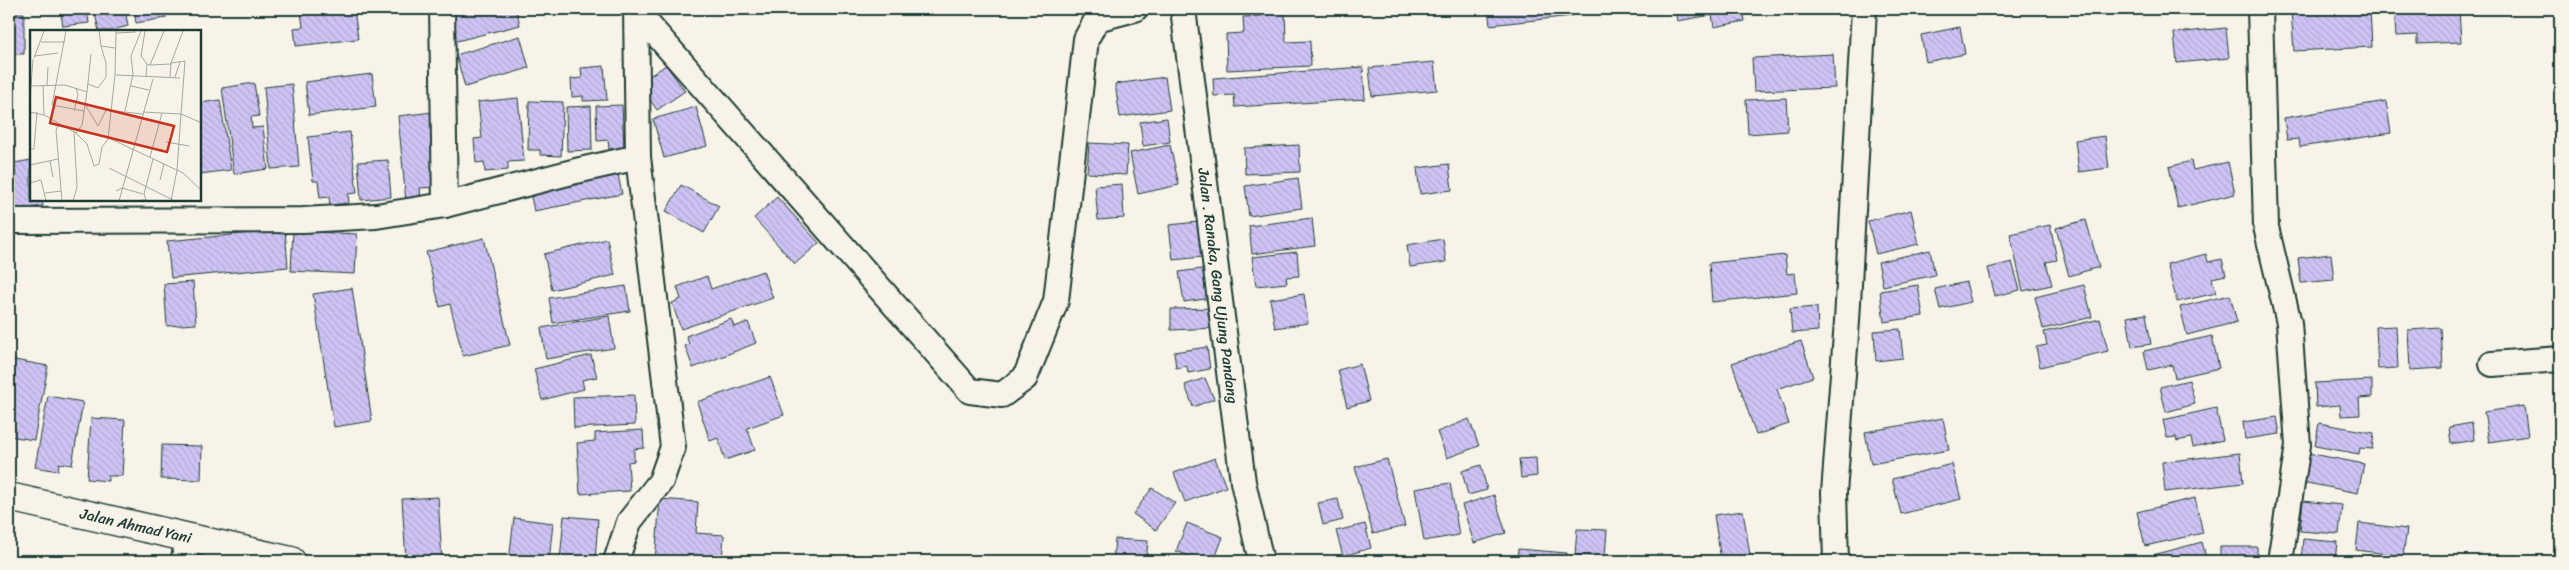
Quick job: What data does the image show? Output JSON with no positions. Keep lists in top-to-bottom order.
{
  "streets": {
    "highway": ["Jalan Ahmad Yani"],
    "street": ["Jalan . Ranaka, Gang Ujung Pandang"]
  }
}
